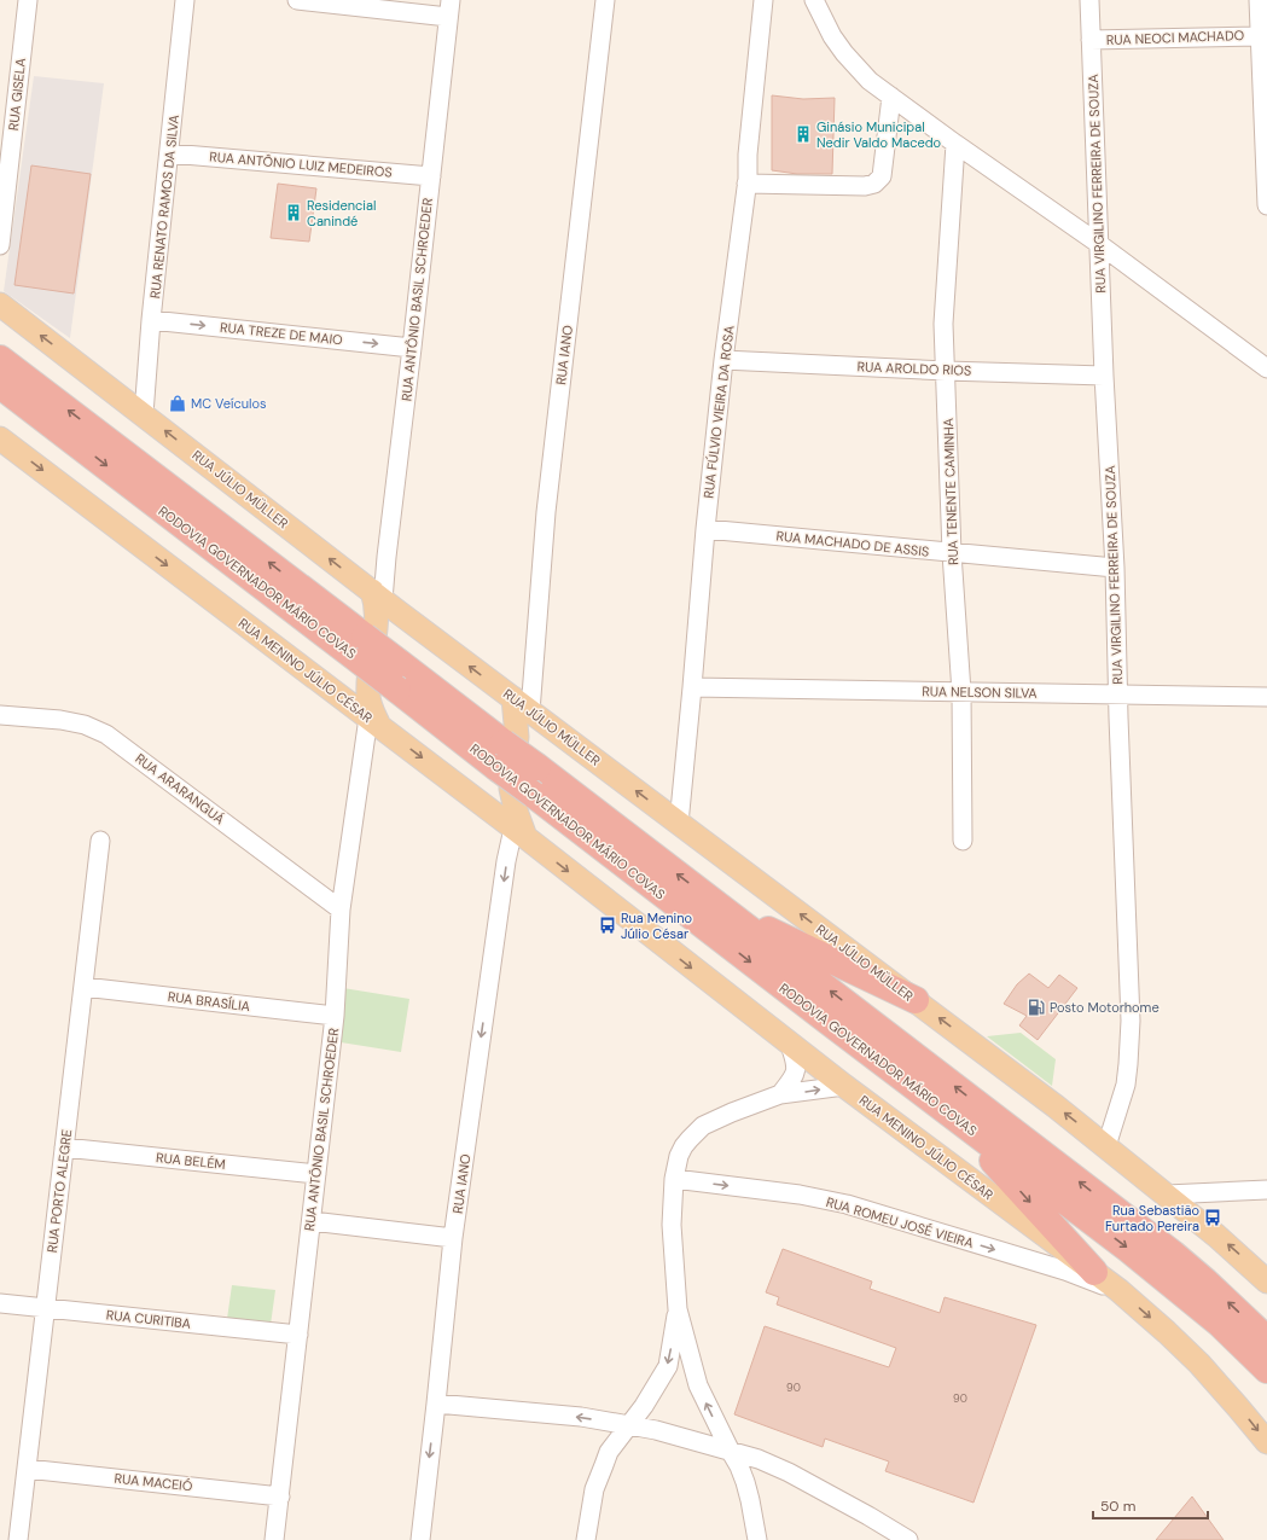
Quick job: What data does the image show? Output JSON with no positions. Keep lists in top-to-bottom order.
{
  "streets": {
    "highway": ["RODOVIA GOVERNADOR MÁRIO COVAS"],
    "main road": [
      "RUA ANTÔNIO BASIL SCHROEDER",
      "RUA IANO",
      "RUA JÚLIO MÜLLER",
      "RUA MENINO JÚLIO CÉSAR"
    ],
    "street": [
      "RUA NEOCI MACHADO",
      "RUA GISELA",
      "RUA ANTÔNIO LUIZ MEDEIROS",
      "RUA VIRGILINO FERREIRA DE SOUZA",
      "RUA RENATO RAMOS DA SILVA",
      "RUA TREZE DE MAIO",
      "RUA AROLDO RIOS",
      "RUA FÚLVIO VIEIRA DA ROSA",
      "RUA TENENTE CAMINHA",
      "RUA MACHADO DE ASSIS",
      "RUA NELSON SILVA",
      "RUA ARARANGUÁ",
      "RUA BRASÍLIA",
      "RUA BELÉM",
      "RUA PORTO ALEGRE",
      "RUA ROMEU JOSÉ VIEIRA",
      "RUA CURITIBA",
      "RUA MACEIÓ"
    ]
  },
  "crossings": [
    ["RUA NEOCI MACHADO", "RUA VIRGILINO FERREIRA DE SOUZA"],
    ["RUA ANTÔNIO LUIZ MEDEIROS", "RUA RENATO RAMOS DA SILVA"],
    ["RUA ANTÔNIO LUIZ MEDEIROS", "RUA ANTÔNIO BASIL SCHROEDER"],
    ["RUA VIRGILINO FERREIRA DE SOUZA", "RUA AROLDO RIOS"],
    ["RUA VIRGILINO FERREIRA DE SOUZA", "RUA JÚLIO MÜLLER"],
    ["RUA VIRGILINO FERREIRA DE SOUZA", "RUA MACHADO DE ASSIS"],
    ["RUA VIRGILINO FERREIRA DE SOUZA", "RUA NELSON SILVA"],
    ["RUA RENATO RAMOS DA SILVA", "RUA TREZE DE MAIO"],
    ["RUA RENATO RAMOS DA SILVA", "RUA JÚLIO MÜLLER"],
    ["RUA ANTÔNIO BASIL SCHROEDER", "RUA TREZE DE MAIO"],
    ["RUA ANTÔNIO BASIL SCHROEDER", "RUA JÚLIO MÜLLER"],
    ["RUA ANTÔNIO BASIL SCHROEDER", "RODOVIA GOVERNADOR MÁRIO COVAS"],
    ["RUA ANTÔNIO BASIL SCHROEDER", "RUA MENINO JÚLIO CÉSAR"],
    ["RUA ANTÔNIO BASIL SCHROEDER", "RUA ARARANGUÁ"],
    ["RUA ANTÔNIO BASIL SCHROEDER", "RUA BRASÍLIA"],
    ["RUA ANTÔNIO BASIL SCHROEDER", "RUA BELÉM"],
    ["RUA ANTÔNIO BASIL SCHROEDER", "RUA CURITIBA"],
    ["RUA ANTÔNIO BASIL SCHROEDER", "RUA MACEIÓ"],
    ["RUA IANO", "RUA JÚLIO MÜLLER"],
    ["RUA IANO", "RODOVIA GOVERNADOR MÁRIO COVAS"],
    ["RUA IANO", "RUA MENINO JÚLIO CÉSAR"],
    ["RUA AROLDO RIOS", "RUA FÚLVIO VIEIRA DA ROSA"],
    ["RUA AROLDO RIOS", "RUA TENENTE CAMINHA"],
    ["RUA FÚLVIO VIEIRA DA ROSA", "RUA JÚLIO MÜLLER"],
    ["RUA FÚLVIO VIEIRA DA ROSA", "RUA MACHADO DE ASSIS"],
    ["RUA FÚLVIO VIEIRA DA ROSA", "RUA NELSON SILVA"],
    ["RUA TENENTE CAMINHA", "RUA MACHADO DE ASSIS"],
    ["RUA TENENTE CAMINHA", "RUA NELSON SILVA"],
    ["RUA MENINO JÚLIO CÉSAR", "RUA ROMEU JOSÉ VIEIRA"],
    ["RUA BRASÍLIA", "RUA PORTO ALEGRE"],
    ["RUA BELÉM", "RUA PORTO ALEGRE"],
    ["RUA PORTO ALEGRE", "RUA CURITIBA"],
    ["RUA PORTO ALEGRE", "RUA MACEIÓ"]
  ],
  "one_way": [
    "RUA TREZE DE MAIO",
    "RUA IANO",
    "RUA JÚLIO MÜLLER",
    "RUA MENINO JÚLIO CÉSAR",
    "RUA ROMEU JOSÉ VIEIRA"
  ],
  "places": {
    "building": ["Ginásio Municipal Nedir Valdo Macedo", "Residencial Canindé"],
    "shop": ["MC Veículos"],
    "bus stop": ["Rua Menino Júlio César", "Rua Sebastião Furtado Pereira"],
    "fuel station": ["Posto Motorhome"]
  },
  "house_numbers": ["90", "90"],
  "scale_bar": "50 m"
}
